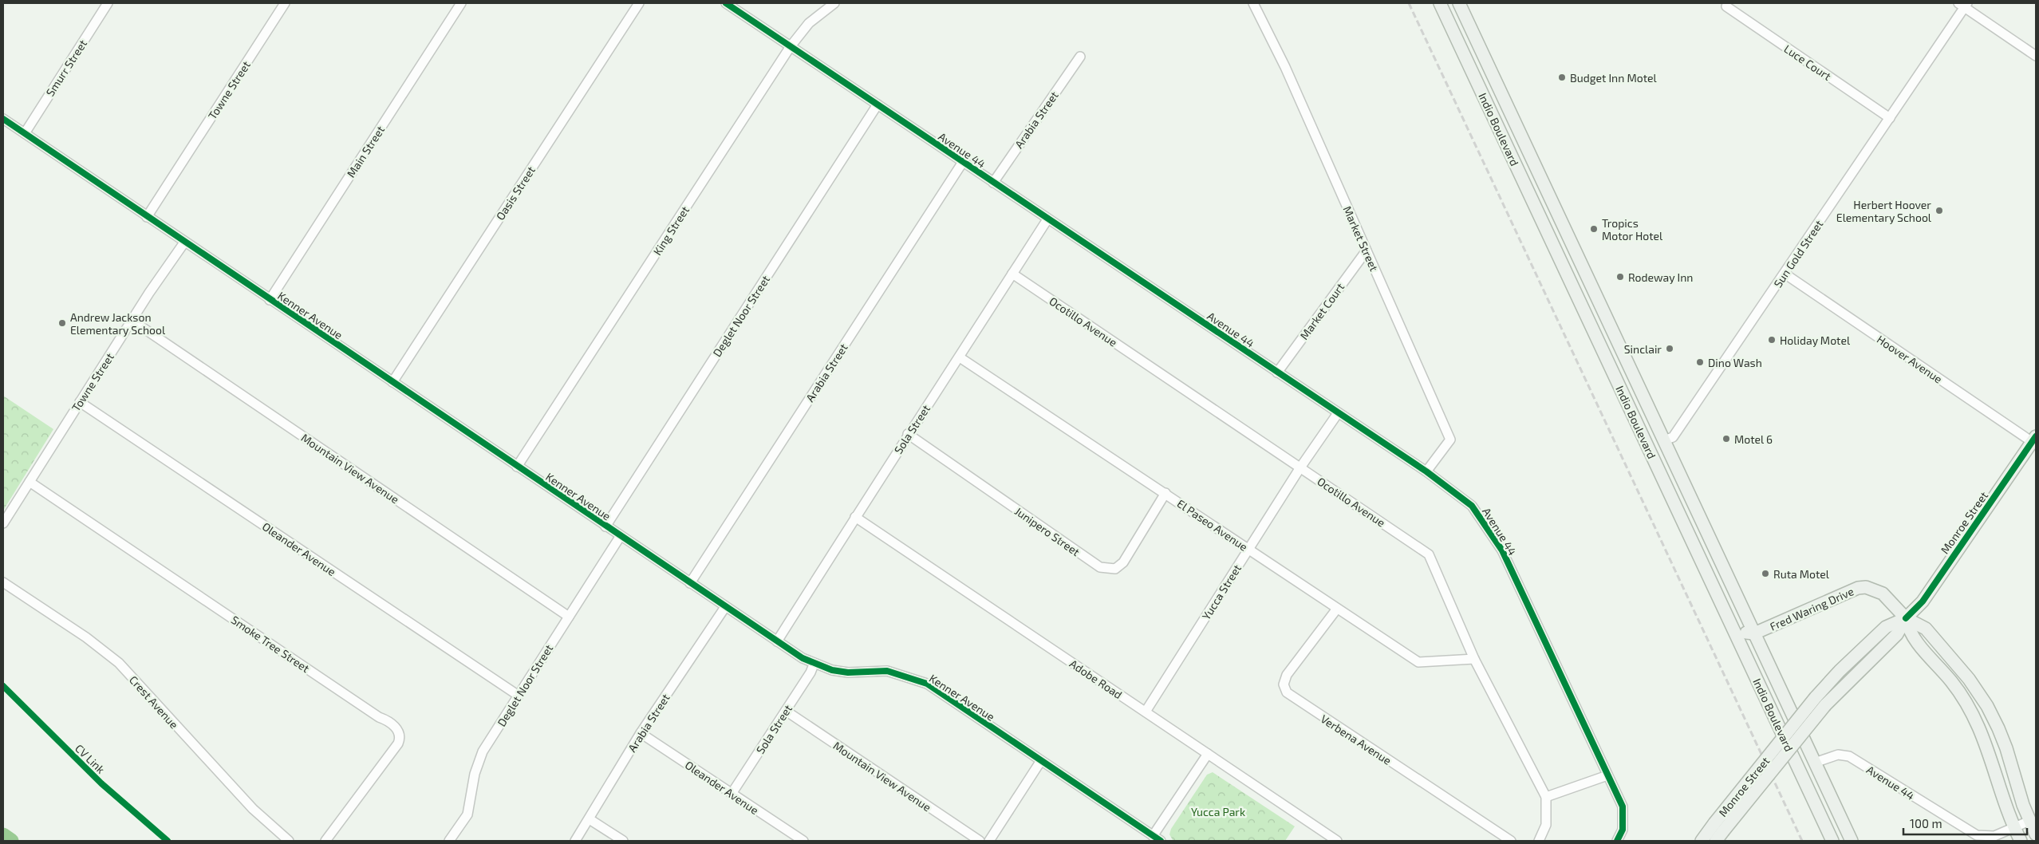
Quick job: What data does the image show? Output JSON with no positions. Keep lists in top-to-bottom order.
{
  "streets": {
    "main road": ["Indio Boulevard", "Monroe Street", "Fred Waring Drive"],
    "street": [
      "Luce Court",
      "Smurr Street",
      "Towne Street",
      "Arabia Street",
      "Avenue 44",
      "Main Street",
      "Oasis Street",
      "King Street",
      "Market Street",
      "Sun Gold Street",
      "Market Court",
      "Kenner Avenue",
      "Deglet Noor Street",
      "Ocotillo Avenue",
      "Hoover Avenue",
      "Sola Street",
      "Mountain View Avenue",
      "El Paseo Avenue",
      "Junipero Street",
      "Oleander Avenue",
      "Yucca Street",
      "Smoke Tree Street",
      "Adobe Road",
      "Crest Avenue",
      "Verbena Avenue"
    ],
    "cycle path": ["CV Link"]
  },
  "crossings": [
    ["Luce Court", "Sun Gold Street"],
    ["Smurr Street", "Kenner Avenue"],
    ["Towne Street", "Kenner Avenue"],
    ["Towne Street", "Mountain View Avenue"],
    ["Towne Street", "Oleander Avenue"],
    ["Towne Street", "Smoke Tree Street"],
    ["Arabia Street", "Avenue 44"],
    ["Arabia Street", "Kenner Avenue"],
    ["Arabia Street", "Oleander Avenue"],
    ["Indio Boulevard", "Avenue 44"],
    ["Indio Boulevard", "Sun Gold Street"],
    ["Indio Boulevard", "Fred Waring Drive"],
    ["Avenue 44", "King Street"],
    ["Avenue 44", "Market Street"],
    ["Avenue 44", "Market Court"],
    ["Avenue 44", "Deglet Noor Street"],
    ["Avenue 44", "Sola Street"],
    ["Avenue 44", "Yucca Street"],
    ["Avenue 44", "Fred Waring Drive"],
    ["Main Street", "Kenner Avenue"],
    ["Oasis Street", "Kenner Avenue"],
    ["King Street", "Kenner Avenue"],
    ["Market Street", "Market Court"],
    ["Sun Gold Street", "Hoover Avenue"],
    ["Kenner Avenue", "Deglet Noor Street"],
    ["Kenner Avenue", "Sola Street"],
    ["Deglet Noor Street", "Mountain View Avenue"],
    ["Deglet Noor Street", "Oleander Avenue"],
    ["Ocotillo Avenue", "Sola Street"],
    ["Ocotillo Avenue", "El Paseo Avenue"],
    ["Ocotillo Avenue", "Yucca Street"],
    ["Hoover Avenue", "Monroe Street"],
    ["Sola Street", "Mountain View Avenue"],
    ["Sola Street", "El Paseo Avenue"],
    ["Sola Street", "Junipero Street"],
    ["Sola Street", "Oleander Avenue"],
    ["Sola Street", "Adobe Road"],
    ["Monroe Street", "Fred Waring Drive"],
    ["El Paseo Avenue", "Junipero Street"],
    ["El Paseo Avenue", "Yucca Street"],
    ["El Paseo Avenue", "Verbena Avenue"],
    ["Yucca Street", "Adobe Road"]
  ],
  "parks": ["Yucca Park"],
  "places": [
    "Budget Inn Motel",
    "Herbert Hoover Elementary School",
    "Tropics Motor Hotel",
    "Rodeway Inn",
    "Andrew Jackson Elementary School",
    "Holiday Motel",
    "Sinclair",
    "Dino Wash",
    "Motel 6",
    "Ruta Motel"
  ],
  "scale_bar": "100 m"
}
